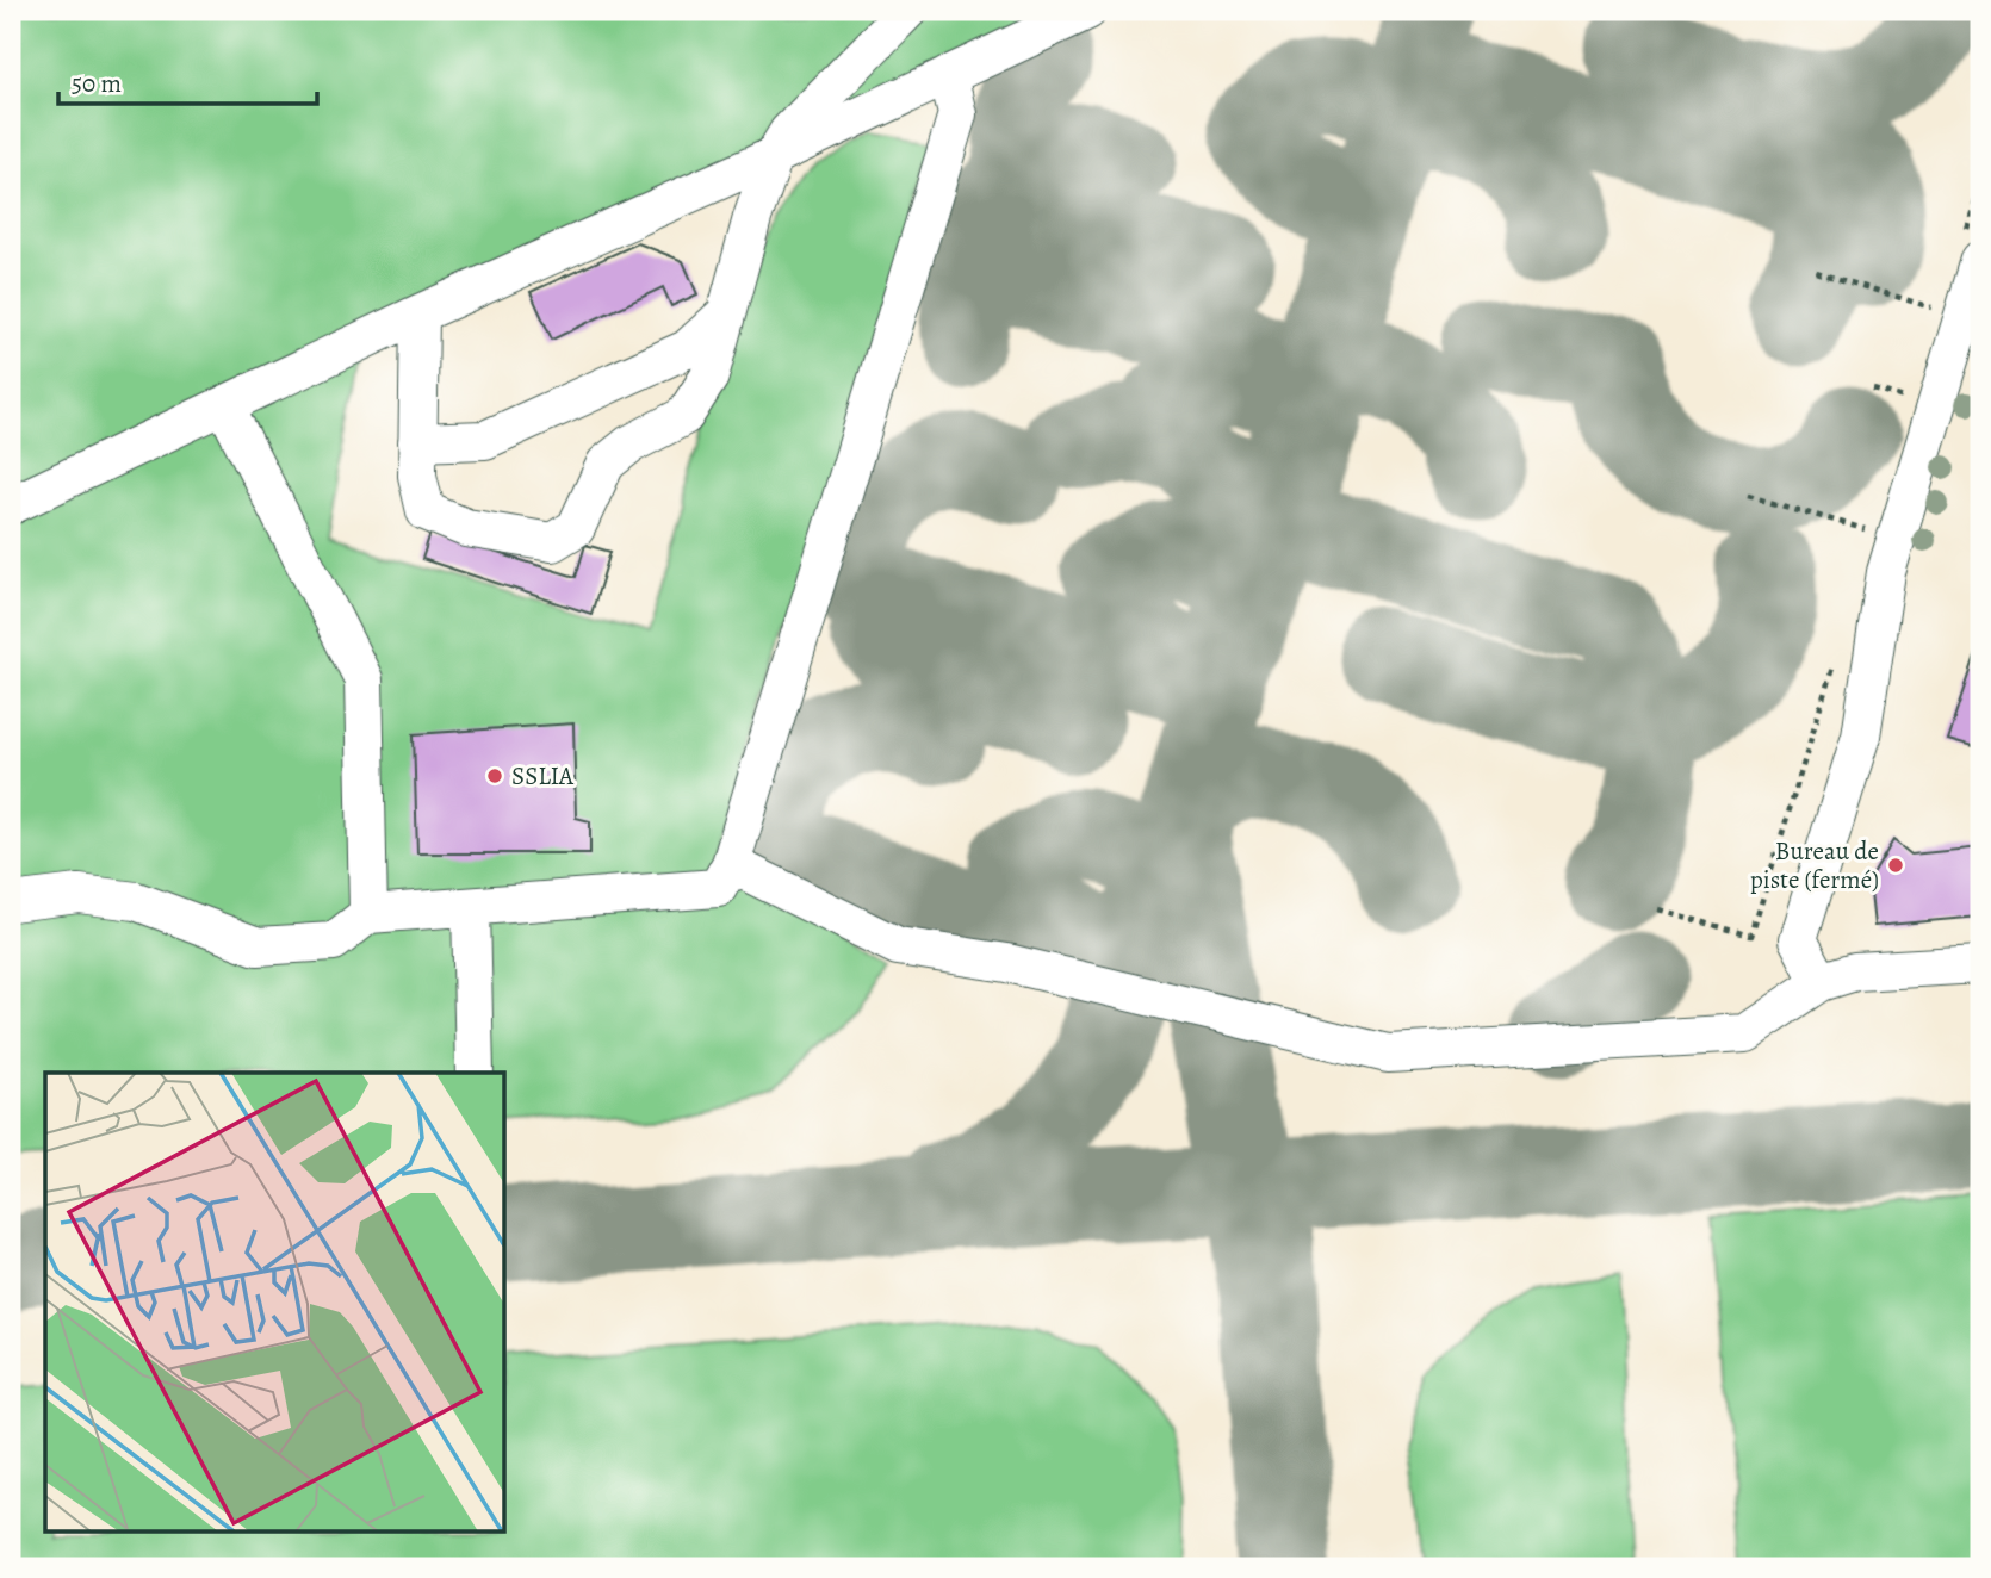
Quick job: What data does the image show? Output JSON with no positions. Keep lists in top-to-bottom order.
{
  "places": ["SSLIA", "Bureau de piste (fermé)"],
  "scale_bar": "50 m"
}
